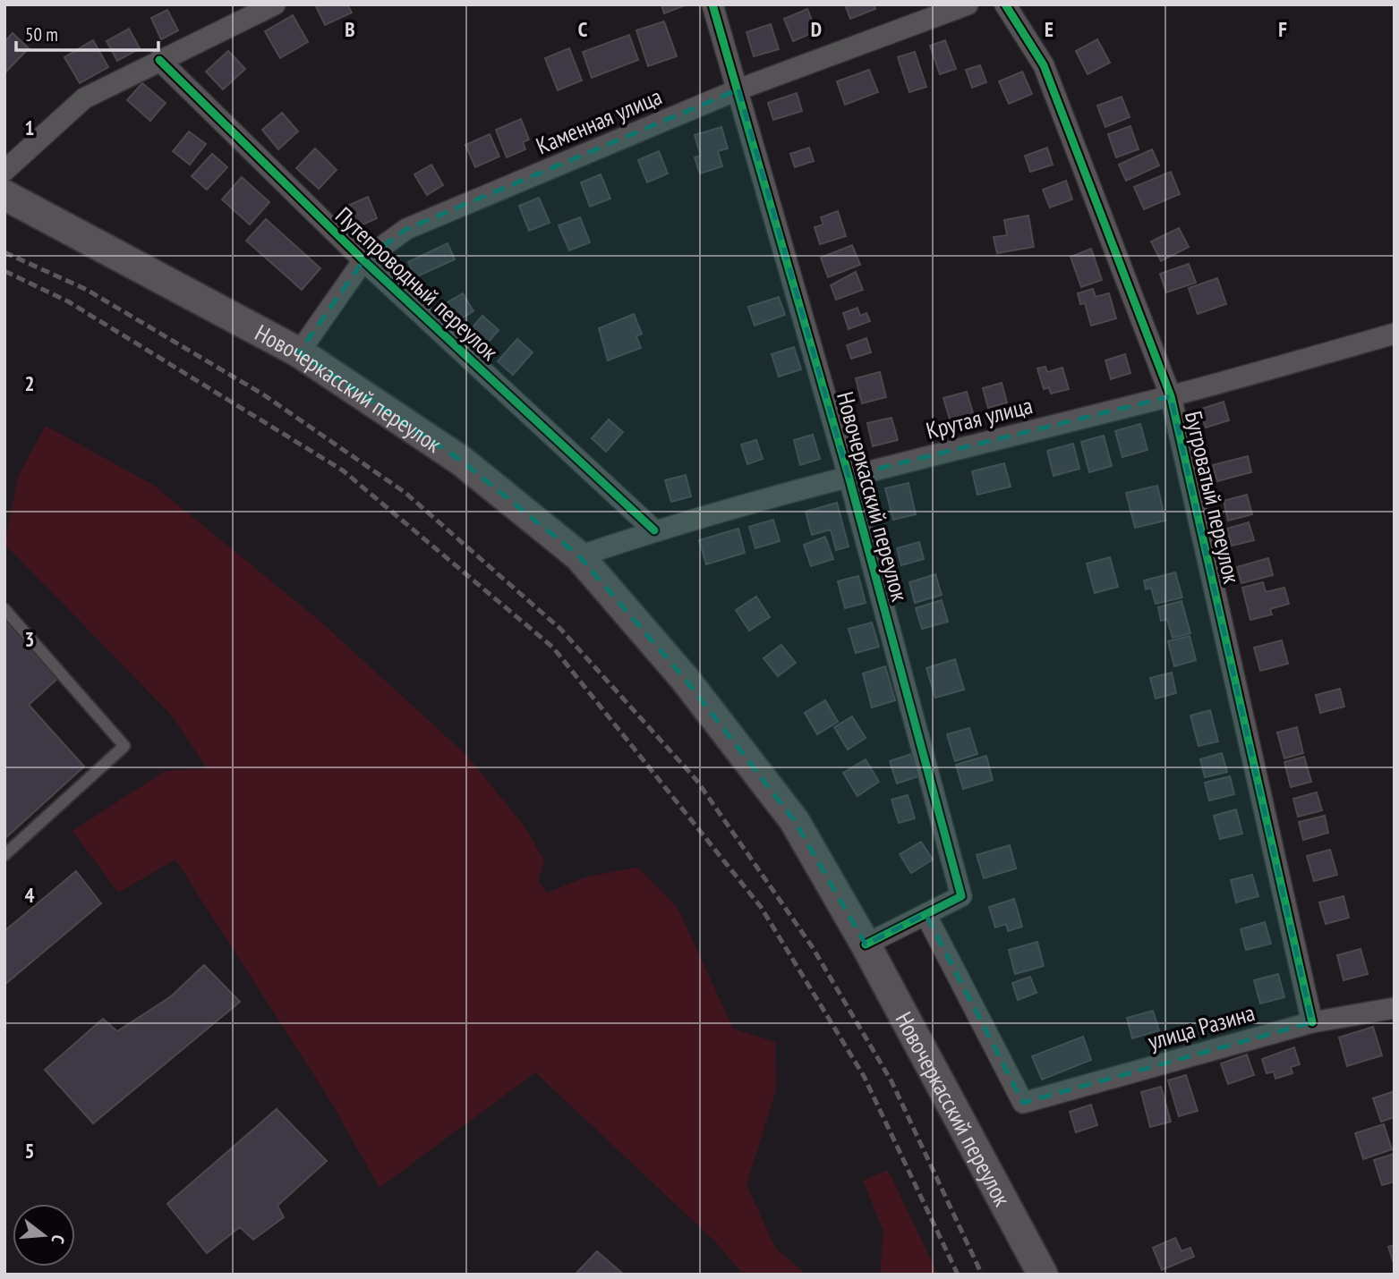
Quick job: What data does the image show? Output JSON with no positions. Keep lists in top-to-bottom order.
{
  "streets": {
    "main road": ["Новочеркасский переулок"],
    "street": [
      "Каменная улица",
      "Путепроводный переулок",
      "Крутая улица",
      "Бугроватый переулок",
      "улица Разина"
    ]
  },
  "crossings": [
    ["Каменная улица", "Путепроводный переулок"],
    ["Каменная улица", "Новочеркасский переулок"],
    ["Путепроводный переулок", "Крутая улица"],
    ["Новочеркасский переулок", "Крутая улица"],
    ["Новочеркасский переулок", "улица Разина"],
    ["Крутая улица", "Бугроватый переулок"],
    ["Бугроватый переулок", "улица Разина"]
  ],
  "scale_bar": "50 m",
  "north": "right",
  "grid": {
    "columns": [
      "B",
      "C",
      "D",
      "E",
      "F"
    ],
    "rows": [
      "1",
      "2",
      "3",
      "4",
      "5"
    ]
  }
}
